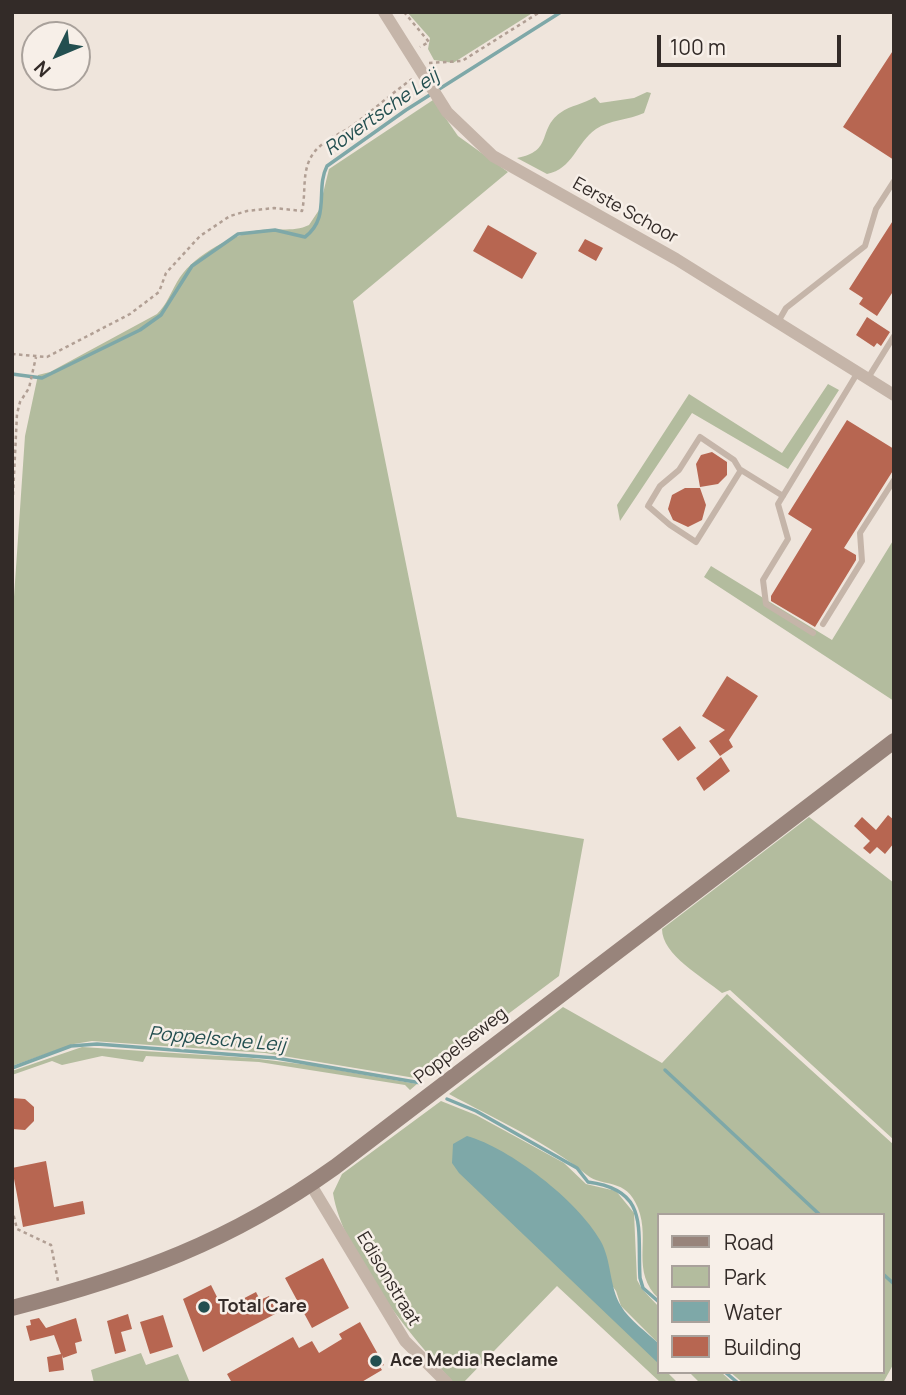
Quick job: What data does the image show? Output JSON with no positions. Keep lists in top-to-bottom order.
{
  "streets": {
    "street": ["Eerste Schoor", "Poppelseweg", "Edisonstraat"]
  },
  "crossings": [
    ["Poppelseweg", "Edisonstraat"]
  ],
  "water": ["Rovertsche Leij", "Poppelsche Leij"],
  "places": ["Total Care", "Ace Media Reclame"],
  "legend": [
    "Road",
    "Park",
    "Water",
    "Building"
  ],
  "scale_bar": "100 m",
  "north": "bottom left"
}
